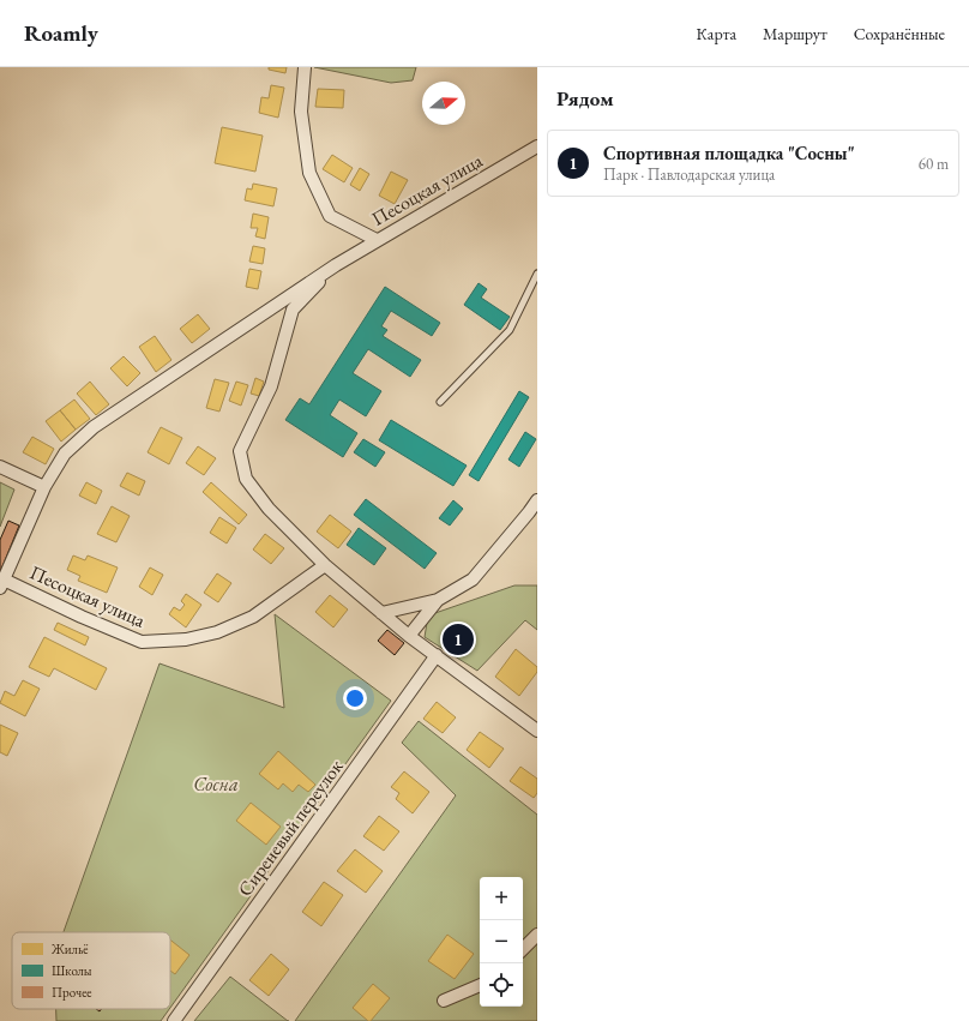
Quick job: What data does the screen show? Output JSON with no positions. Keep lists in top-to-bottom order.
{
  "streets": {
    "street": ["Песоцкая улица", "Сиреневый переулок"]
  },
  "parks": ["Сосна"],
  "legend": ["Жильё", "Школы", "Прочее"],
  "north": "right",
  "page": {
    "header": "Roamly",
    "nav": ["Карта", "Маршрут", "Сохранённые"],
    "heading": "Рядом",
    "list": [
      {
        "mark": "1",
        "name": "Спортивная площадка \"Сосны\"",
        "note": "Парк · Павлодарская улица",
        "value": "60 m"
      }
    ],
    "pins": "1",
    "map_buttons": ["+", "−"]
  }
}
